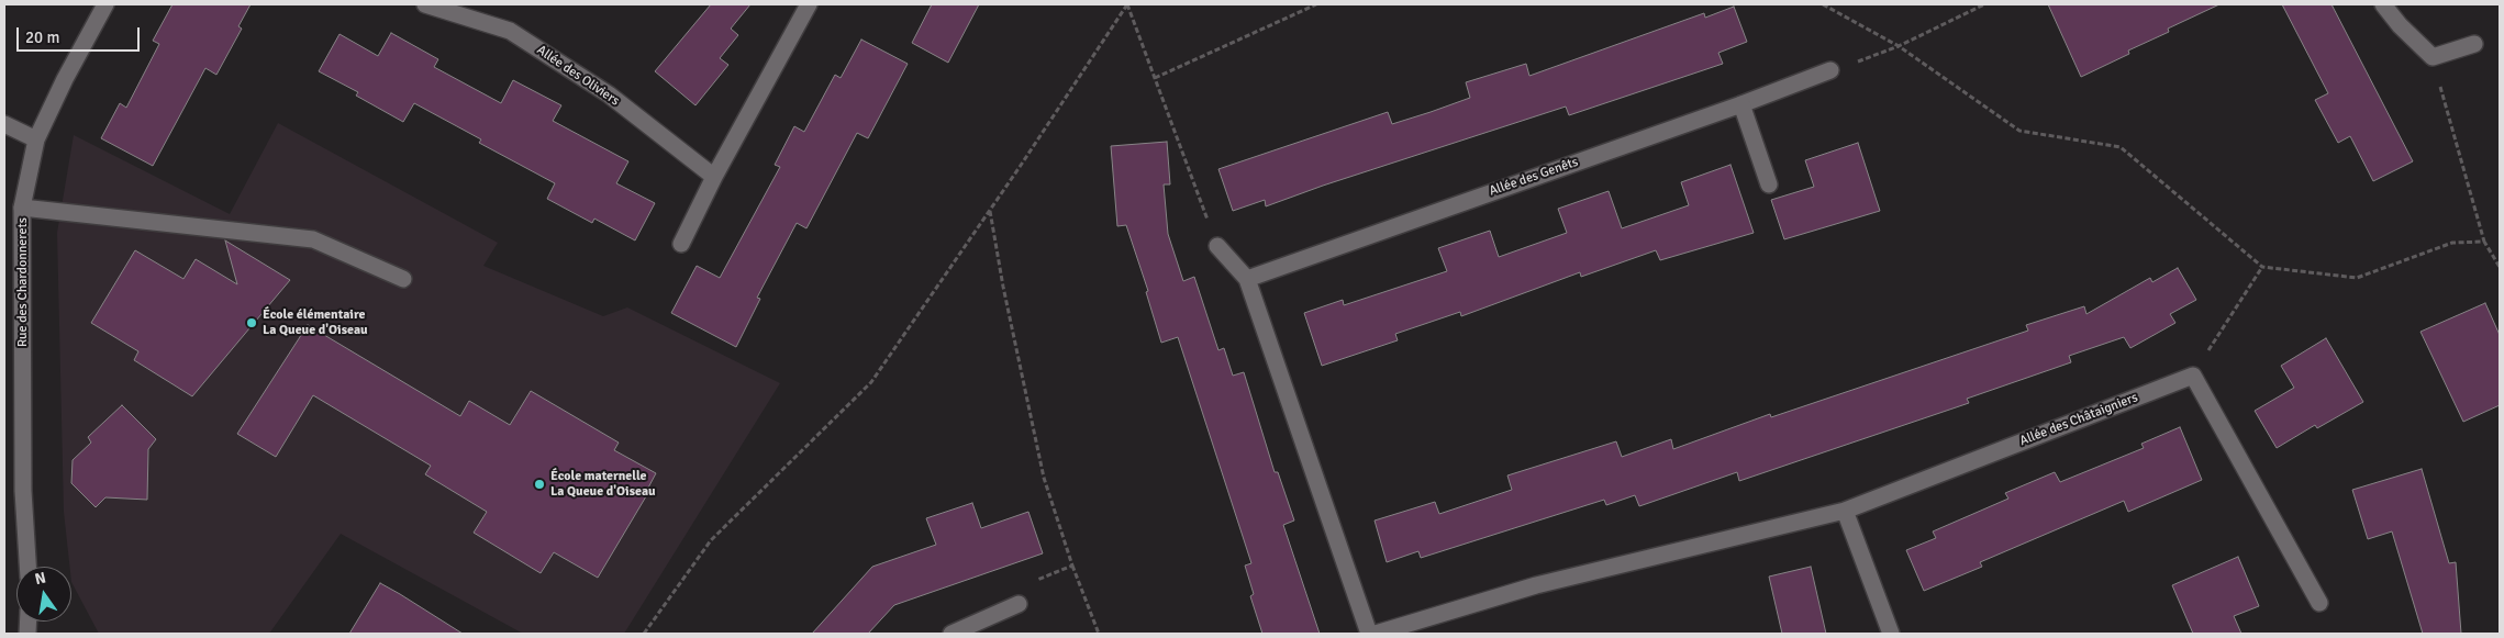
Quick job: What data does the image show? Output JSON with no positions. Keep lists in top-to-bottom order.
{
  "streets": {
    "street": [
      "Allée des Oliviers",
      "Allée des Genêts",
      "Rue des Chardonnerets",
      "Allée des Châtaigniers"
    ]
  },
  "places": ["École élémentaire La Queue d'Oiseau", "École maternelle La Queue d'Oiseau"],
  "scale_bar": "20 m",
  "north": "top"
}
